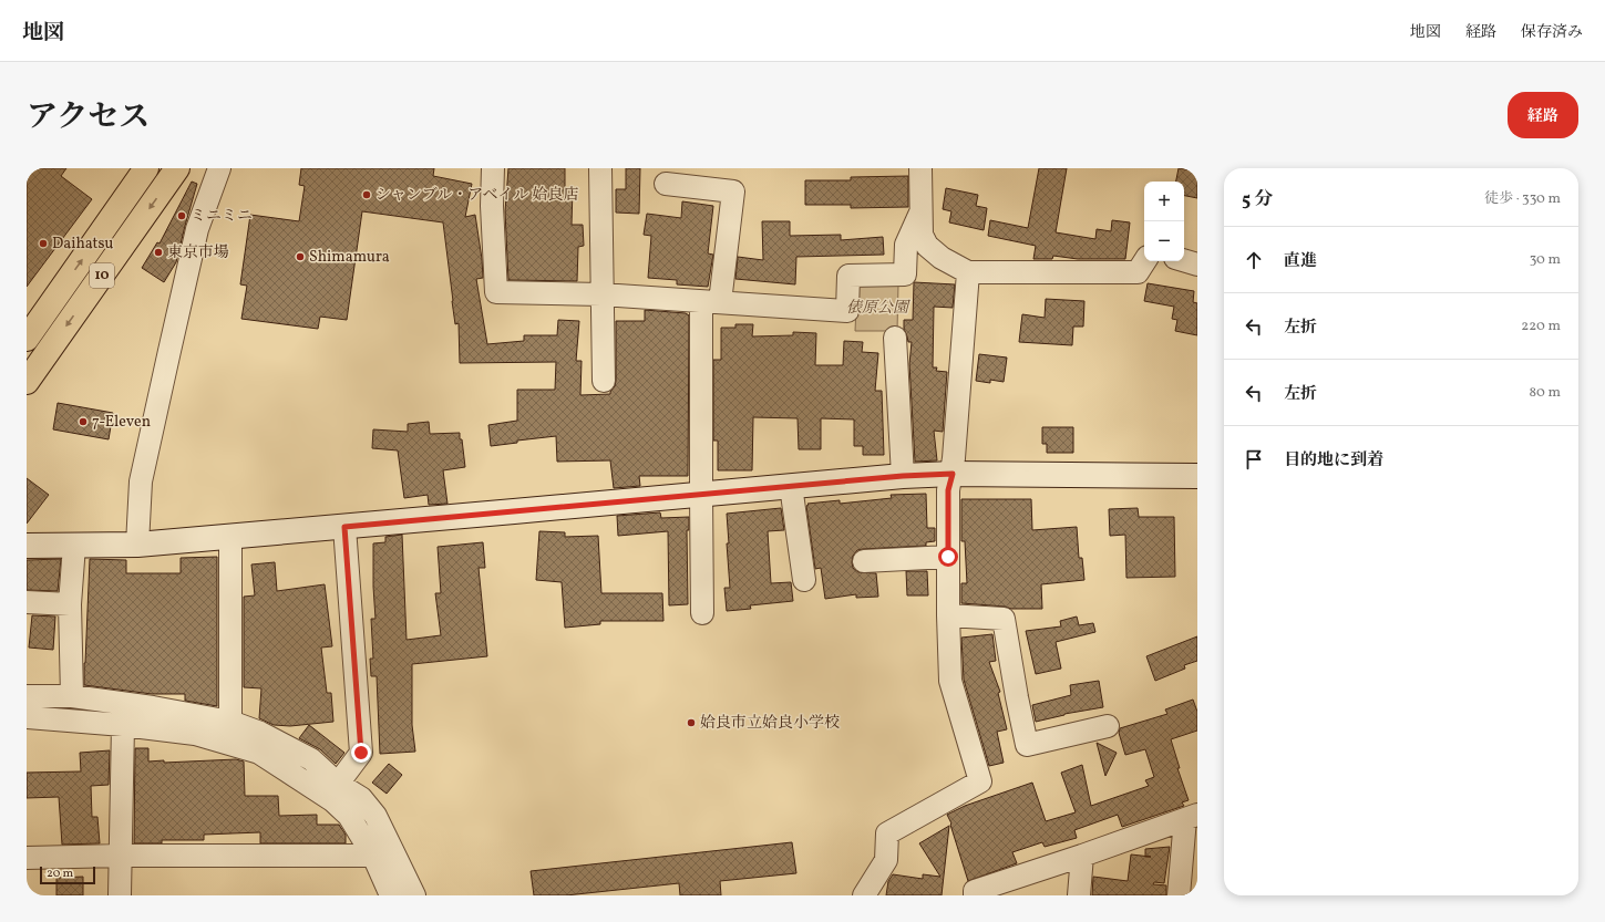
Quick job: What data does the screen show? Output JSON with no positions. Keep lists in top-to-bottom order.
{
  "streets": {
    "highway": ["10"]
  },
  "parks": ["俵原公園"],
  "places": [
    "シャンブル・アベイル 姶良店",
    "ミニミニ",
    "Daihatsu",
    "東京市場",
    "Shimamura",
    "7-Eleven",
    "姶良市立姶良小学校"
  ],
  "scale_bar": "20 m",
  "page": {
    "header": "地図",
    "nav": ["地図", "経路", "保存済み"],
    "title": "アクセス",
    "buttons": "経路",
    "heading": ["5 分", "徒歩 · 330 m"],
    "map_buttons": ["+", "−"],
    "list": [
      ["直進", "30 m"],
      ["左折", "220 m"],
      ["左折", "80 m"],
      "目的地に到着"
    ],
    "scale": "20 m"
  }
}
